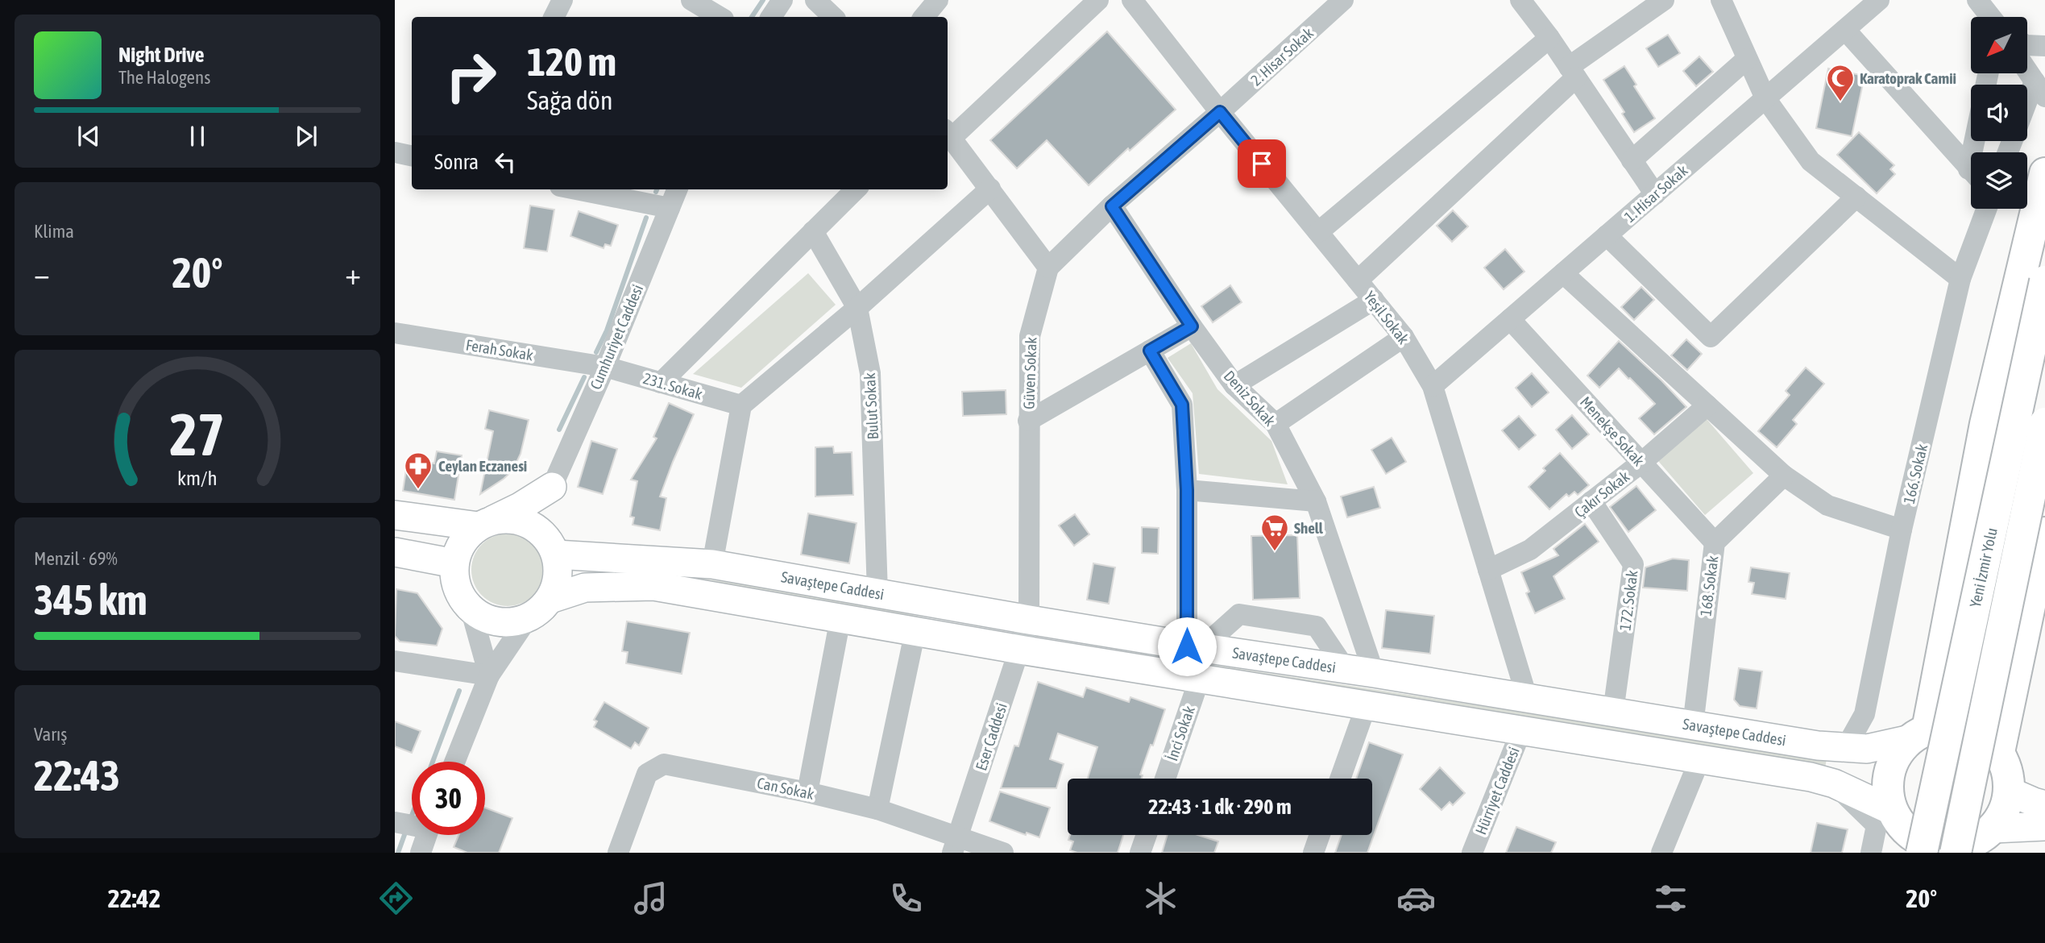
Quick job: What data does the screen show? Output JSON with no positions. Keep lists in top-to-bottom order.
{
  "streets": {
    "highway": ["Yeni İzmir Yolu"],
    "main road": ["Savaştepe Caddesi"],
    "street": [
      "2. Hisar Sokak",
      "1. Hisar Sokak",
      "Yeşil Sokak",
      "Cumhuriyet Caddesi",
      "Ferah Sokak",
      "Güven Sokak",
      "231. Sokak",
      "Deniz Sokak",
      "Bulut Sokak",
      "Menekşe Sokak",
      "166. Sokak",
      "Çakır Sokak",
      "168. Sokak",
      "172. Sokak",
      "İnci Sokak",
      "Eser Caddesi",
      "Can Sokak",
      "Hürriyet Caddesi"
    ]
  },
  "crossings": [
    ["2. Hisar Sokak", "Yeşil Sokak"],
    ["2. Hisar Sokak", "Güven Sokak"],
    ["2. Hisar Sokak", "Deniz Sokak"],
    ["1. Hisar Sokak", "Yeşil Sokak"],
    ["1. Hisar Sokak", "Menekşe Sokak"],
    ["Yeşil Sokak", "Çakır Sokak"],
    ["Yeşil Sokak", "Savaştepe Caddesi"],
    ["Cumhuriyet Caddesi", "Ferah Sokak"],
    ["Cumhuriyet Caddesi", "231. Sokak"],
    ["Ferah Sokak", "231. Sokak"],
    ["Güven Sokak", "Savaştepe Caddesi"],
    ["Güven Sokak", "Eser Caddesi"],
    ["Deniz Sokak", "Savaştepe Caddesi"],
    ["Bulut Sokak", "Savaştepe Caddesi"],
    ["Menekşe Sokak", "Çakır Sokak"],
    ["Menekşe Sokak", "168. Sokak"],
    ["166. Sokak", "Savaştepe Caddesi"],
    ["Çakır Sokak", "172. Sokak"],
    ["Yeni İzmir Yolu", "Savaştepe Caddesi"],
    ["Savaştepe Caddesi", "168. Sokak"],
    ["Savaştepe Caddesi", "172. Sokak"],
    ["Savaştepe Caddesi", "İnci Sokak"],
    ["Savaştepe Caddesi", "Eser Caddesi"],
    ["Savaştepe Caddesi", "Hürriyet Caddesi"],
    ["Eser Caddesi", "Can Sokak"]
  ],
  "places": {
    "mosque": ["Karatoprak Camii"],
    "pharmacy": ["Ceylan Eczanesi"],
    "supermarket": ["Shell"]
  },
  "north": "bottom left",
  "page": {
    "turn": ["120 m", "Sağa dön"],
    "song": ["Night Drive", "The Halogens"],
    "then": "Sonra",
    "tile": [
      "Klima",
      ["Menzil · 69%", "345 km"],
      ["Varış", "22:43"]
    ],
    "heat": ["−", "20°", "+"],
    "limit": "30",
    "trip": "22:43 · 1 dk · 290 m",
    "tabs": ["22:42", "20°"],
    "gauge": ["27", "km/h"]
  }
}
